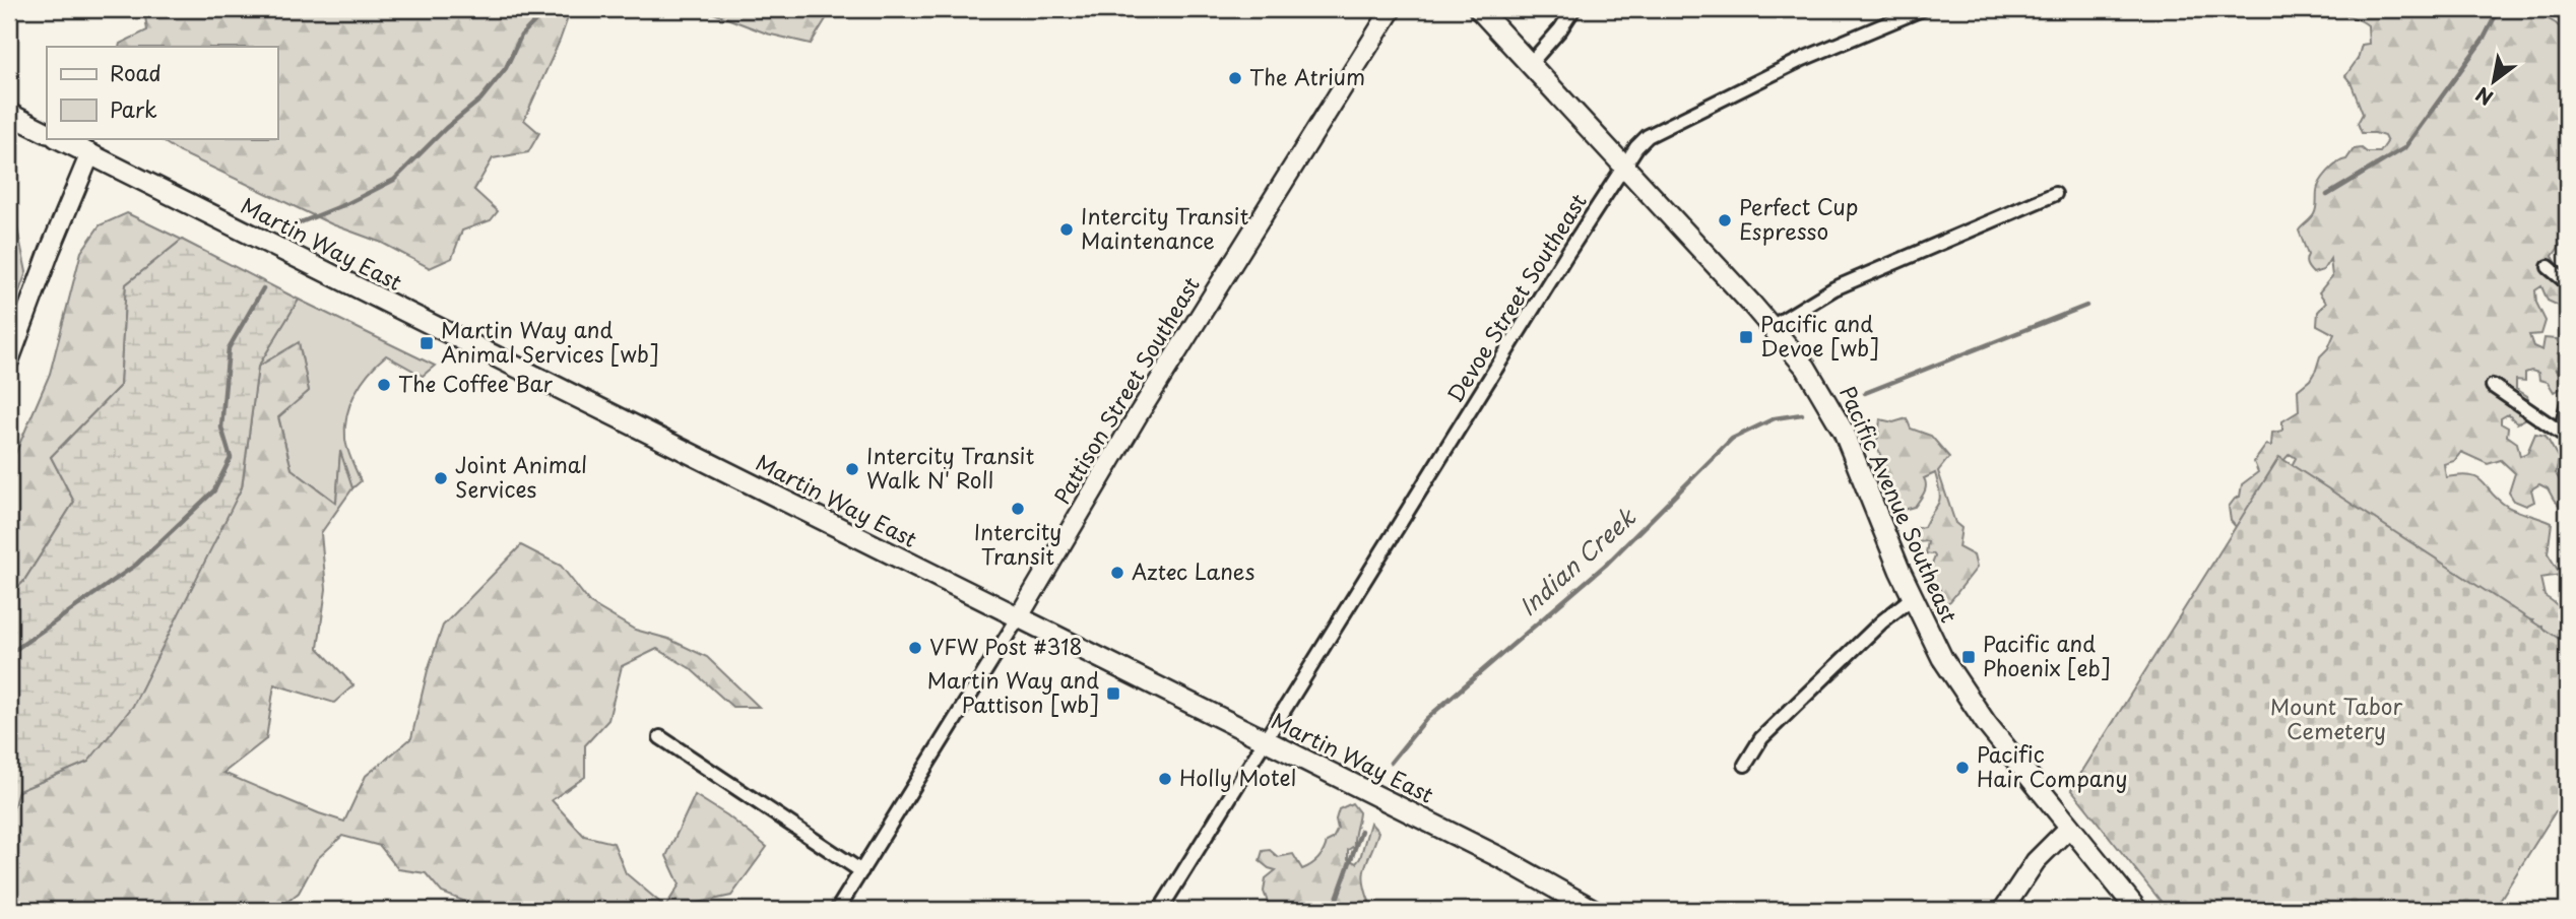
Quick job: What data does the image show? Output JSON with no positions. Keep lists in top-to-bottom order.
{
  "streets": {
    "main road": ["Martin Way East", "Pacific Avenue Southeast"],
    "street": ["Devoe Street Southeast", "Pattison Street Southeast"]
  },
  "crossings": [
    ["Martin Way East", "Devoe Street Southeast"],
    ["Martin Way East", "Pattison Street Southeast"],
    ["Devoe Street Southeast", "Pacific Avenue Southeast"]
  ],
  "water": ["Indian Creek"],
  "parks": ["Mount Tabor Cemetery"],
  "places": {
    "other": [
      "The Atrium",
      "Perfect Cup Espresso",
      "Intercity Transit Maintenance",
      "The Coffee Bar",
      "Intercity Transit Walk N' Roll",
      "Joint Animal Services",
      "Intercity Transit",
      "Aztec Lanes",
      "VFW Post #318",
      "Pacific Hair Company",
      "Holly Motel"
    ],
    "transit": [
      "Pacific and Devoe [wb]",
      "Martin Way and Animal Services [wb]",
      "Pacific and Phoenix [eb]",
      "Martin Way and Pattison [wb]"
    ]
  },
  "legend": ["Road", "Park"],
  "north": "bottom left"
}
